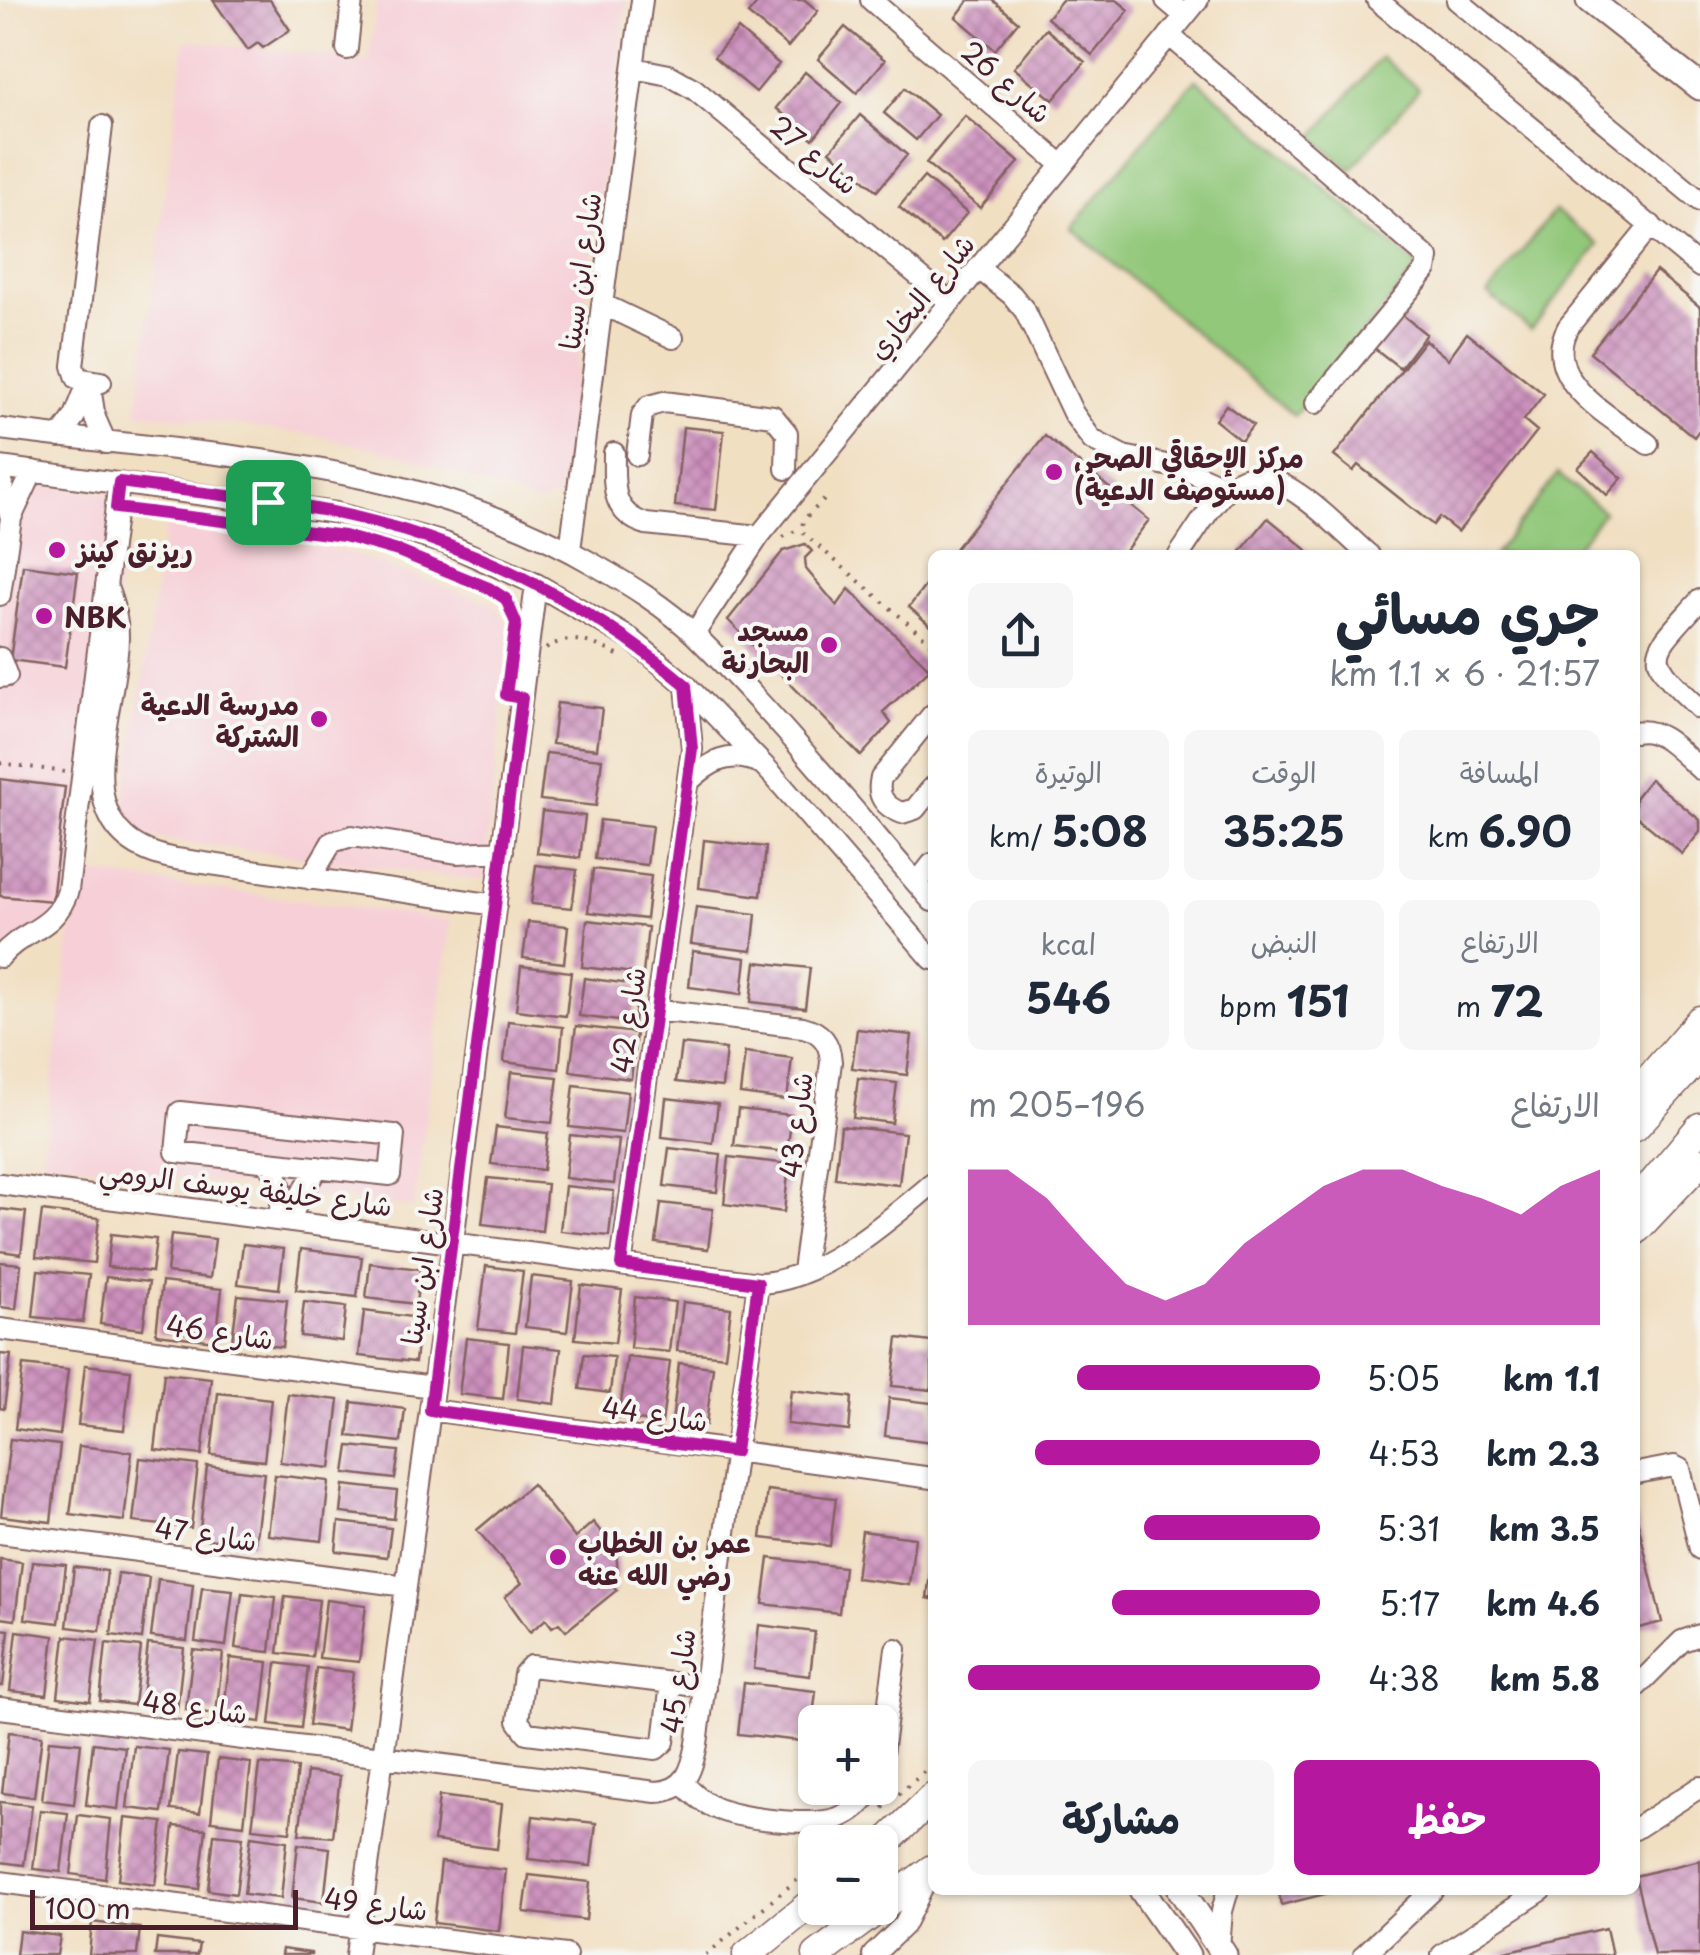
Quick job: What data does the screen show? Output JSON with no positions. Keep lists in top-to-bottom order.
{
  "streets": {
    "street": [
      "شارع 26",
      "شارع 27",
      "شارع ابن سينا",
      "شارع البخاري",
      "شارع 42",
      "شارع 43",
      "شارع خليفة يوسف الرومي",
      "شارع 46",
      "شارع 44",
      "شارع 47",
      "شارع 45",
      "شارع 48",
      "شارع 49"
    ]
  },
  "crossings": [
    ["شارع 26", "شارع البخاري"],
    ["شارع 27", "شارع ابن سينا"],
    ["شارع 27", "شارع البخاري"],
    ["شارع ابن سينا", "شارع خليفة يوسف الرومي"],
    ["شارع ابن سينا", "شارع 46"],
    ["شارع ابن سينا", "شارع 44"],
    ["شارع ابن سينا", "شارع 47"],
    ["شارع ابن سينا", "شارع 48"],
    ["شارع ابن سينا", "شارع 49"],
    ["شارع 42", "شارع 43"],
    ["شارع 42", "شارع خليفة يوسف الرومي"],
    ["شارع 43", "شارع خليفة يوسف الرومي"],
    ["شارع خليفة يوسف الرومي", "شارع 45"],
    ["شارع 44", "شارع 45"]
  ],
  "places": [
    "مركز الإحقاقي الصحي (مستوصف الدعية)",
    "ريزنق كينز",
    "NBK",
    "مسجد البحارنة",
    "مدرسة الدعية الشتركة",
    "عمر بن الخطاب رضي الله عنه"
  ],
  "scale_bar": "100 m",
  "page": {
    "heading": ["جري مسائي", "21:57 · 6 × 1.1 km"],
    "stats": [
      ["المسافة", "6.90 km"],
      ["الوقت", "35:25"],
      ["الوتيرة", "5:08 /km"],
      ["الارتفاع", "72 m"],
      ["النبض", "151 bpm"],
      ["kcal", "546"]
    ],
    "chart": ["الارتفاع", "196–205 m"],
    "list": [
      {
        "name": "1.1 km",
        "note": "5:05"
      },
      {
        "name": "2.3 km",
        "note": "4:53"
      },
      {
        "name": "3.5 km",
        "note": "5:31"
      },
      {
        "name": "4.6 km",
        "note": "5:17"
      },
      {
        "name": "5.8 km",
        "note": "4:38"
      }
    ],
    "map_buttons": ["+", "−"],
    "buttons": ["حفظ", "مشاركة"],
    "scale": "100 m"
  }
}
